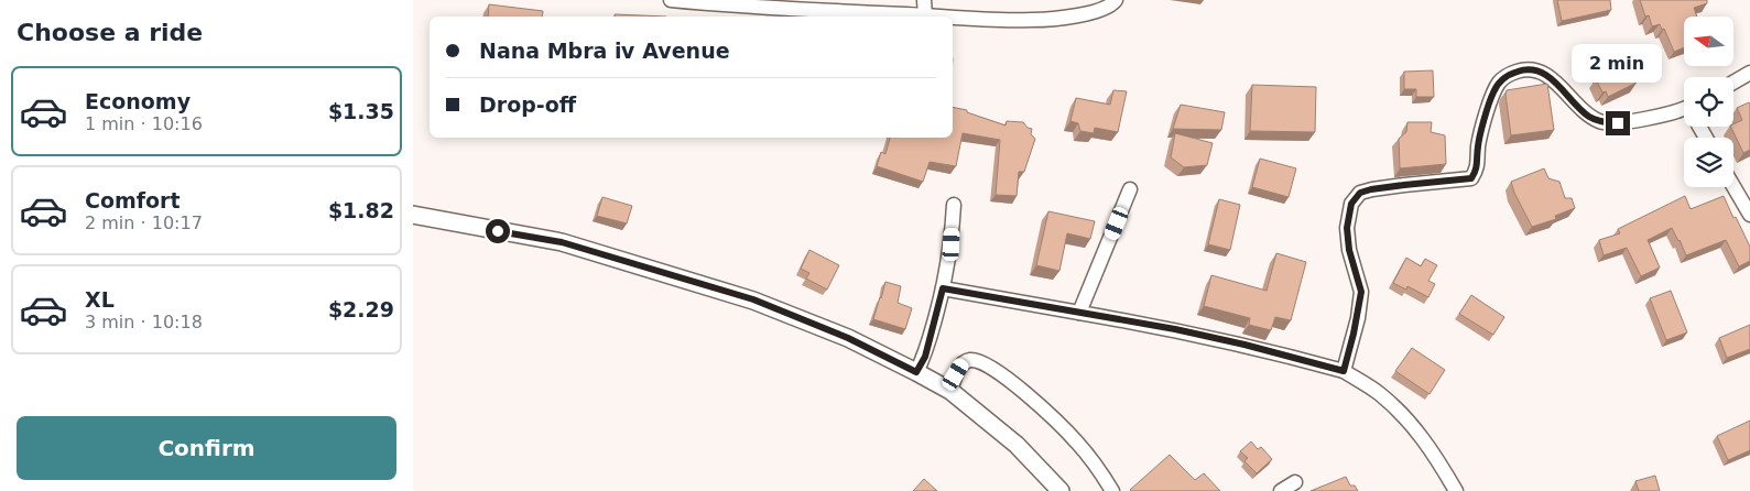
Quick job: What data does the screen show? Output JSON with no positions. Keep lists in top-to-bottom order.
{
  "north": "left",
  "page": {
    "heading": "Choose a ride",
    "banner": ["Nana Mbra ⅳ Avenue", "Drop-off"],
    "bubble": "2 min",
    "list": [
      {
        "name": "Economy",
        "note": "1 min · 10:16",
        "value": "$1.35"
      },
      {
        "name": "Comfort",
        "note": "2 min · 10:17",
        "value": "$1.82"
      },
      {
        "name": "XL",
        "note": "3 min · 10:18",
        "value": "$2.29"
      }
    ],
    "buttons": "Confirm"
  }
}
